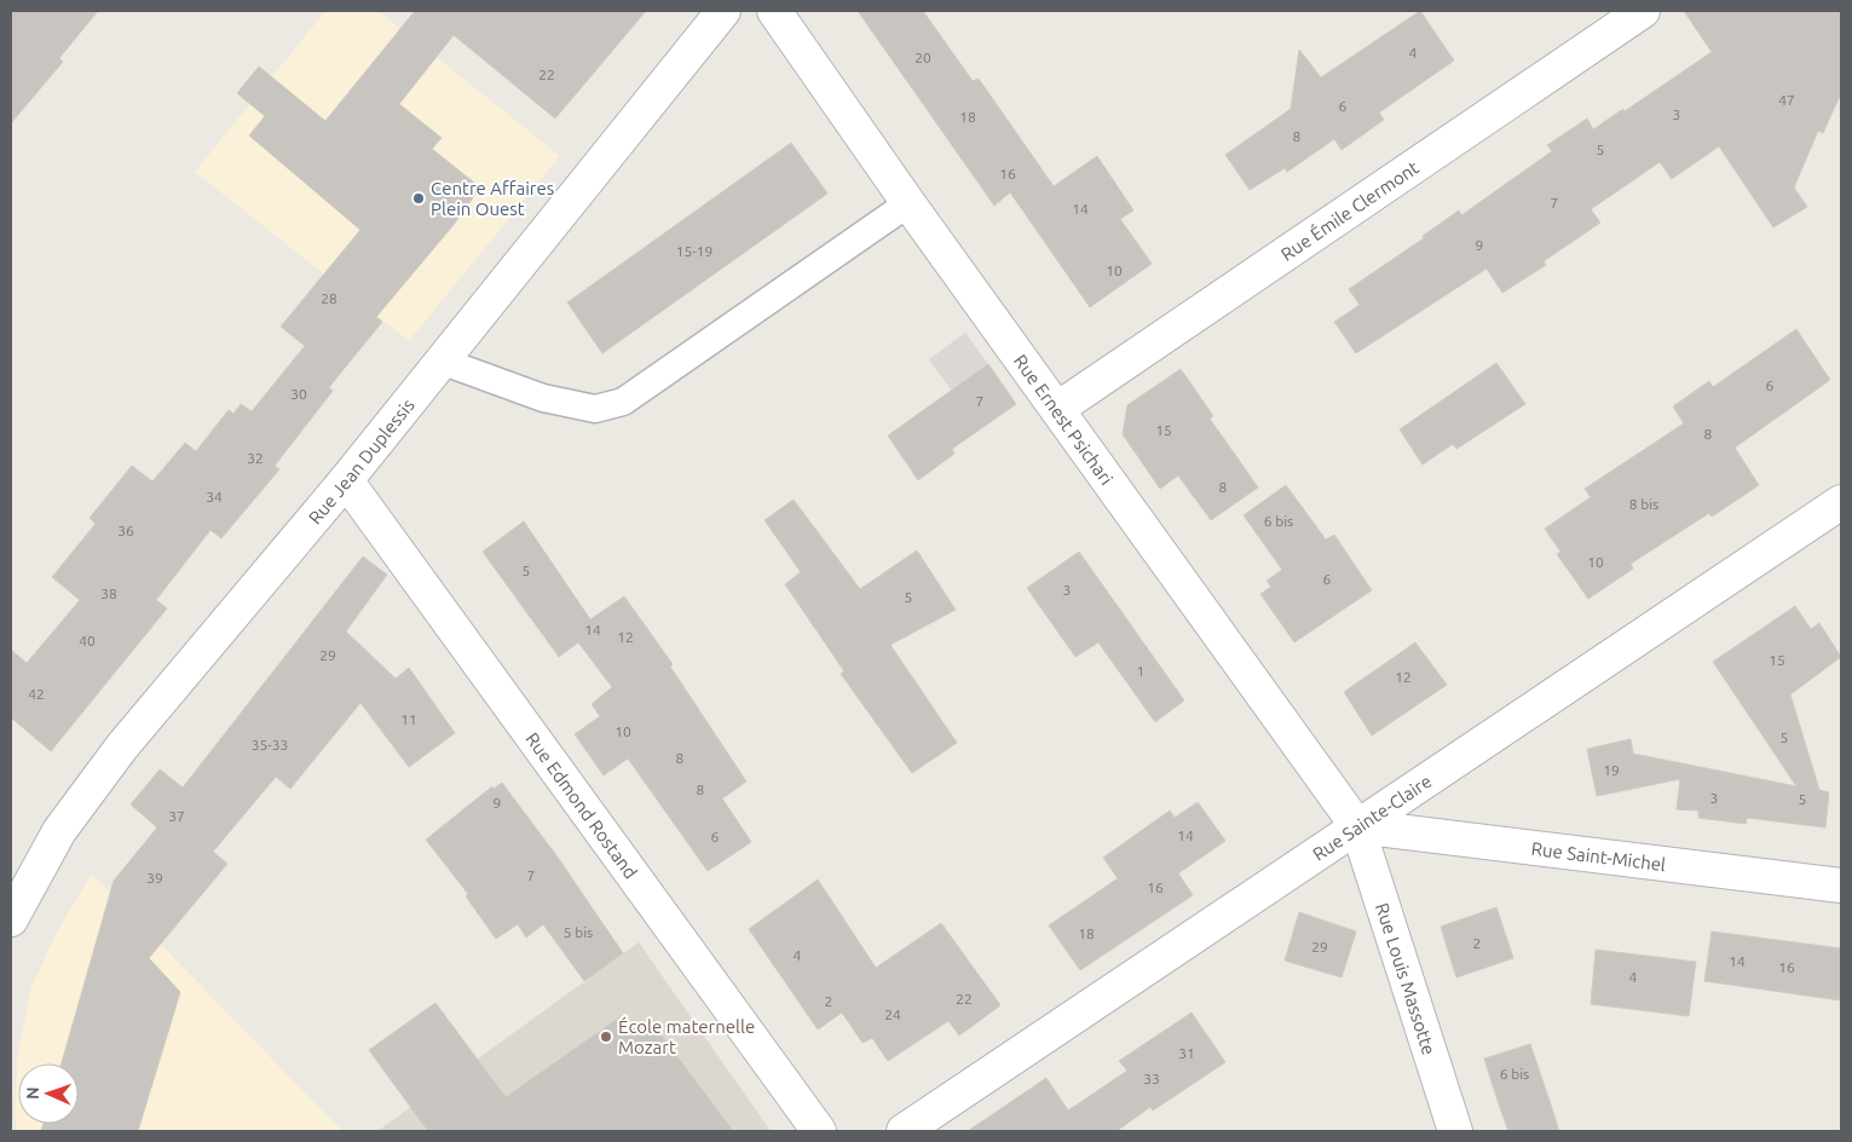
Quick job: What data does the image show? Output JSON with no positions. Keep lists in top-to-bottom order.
{
  "streets": {
    "street": [
      "Rue Émile Clermont",
      "Rue Ernest Psichari",
      "Rue Jean Duplessis",
      "Rue Edmond Rostand",
      "Rue Sainte-Claire",
      "Rue Saint-Michel",
      "Rue Louis Massotte"
    ]
  },
  "crossings": [
    ["Rue Émile Clermont", "Rue Ernest Psichari"],
    ["Rue Ernest Psichari", "Rue Sainte-Claire"],
    ["Rue Ernest Psichari", "Rue Saint-Michel"],
    ["Rue Ernest Psichari", "Rue Louis Massotte"],
    ["Rue Jean Duplessis", "Rue Edmond Rostand"],
    ["Rue Sainte-Claire", "Rue Saint-Michel"],
    ["Rue Sainte-Claire", "Rue Louis Massotte"],
    ["Rue Saint-Michel", "Rue Louis Massotte"]
  ],
  "places": ["Centre Affaires Plein Ouest", "École maternelle Mozart"],
  "house_numbers": [
    "4",
    "20",
    "22",
    "47",
    "6",
    "3",
    "18",
    "8",
    "5",
    "16",
    "7",
    "14",
    "9",
    "15-19",
    "10",
    "28",
    "6",
    "30",
    "7",
    "15",
    "8",
    "32",
    "8",
    "34",
    "8 bis",
    "6 bis",
    "36",
    "10",
    "5",
    "6",
    "3",
    "38",
    "5",
    "14",
    "12",
    "40",
    "29",
    "15",
    "1",
    "12",
    "42",
    "11",
    "10",
    "5",
    "35-33",
    "8",
    "19",
    "8",
    "3",
    "5",
    "9",
    "37",
    "14",
    "6",
    "7",
    "39",
    "16",
    "5 bis",
    "18",
    "2",
    "29",
    "4",
    "14",
    "16",
    "4",
    "22",
    "2",
    "24",
    "31",
    "6 bis",
    "33"
  ],
  "north": "left"
}
